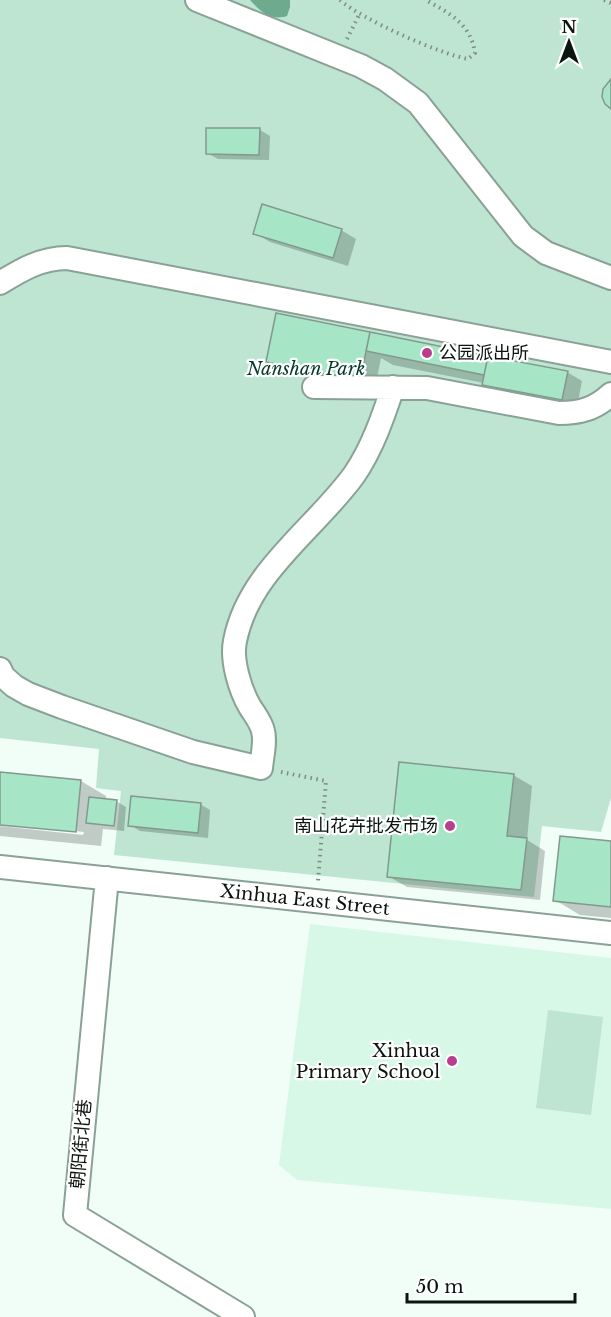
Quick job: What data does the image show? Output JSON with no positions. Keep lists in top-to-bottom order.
{
  "streets": {
    "street": ["Xinhua East Street", "朝阳街北巷"]
  },
  "crossings": [
    ["Xinhua East Street", "朝阳街北巷"]
  ],
  "parks": ["Nanshan Park"],
  "places": ["公园派出所", "南山花卉批发市场", "Xinhua Primary School"],
  "scale_bar": "50 m",
  "north": "top"
}
